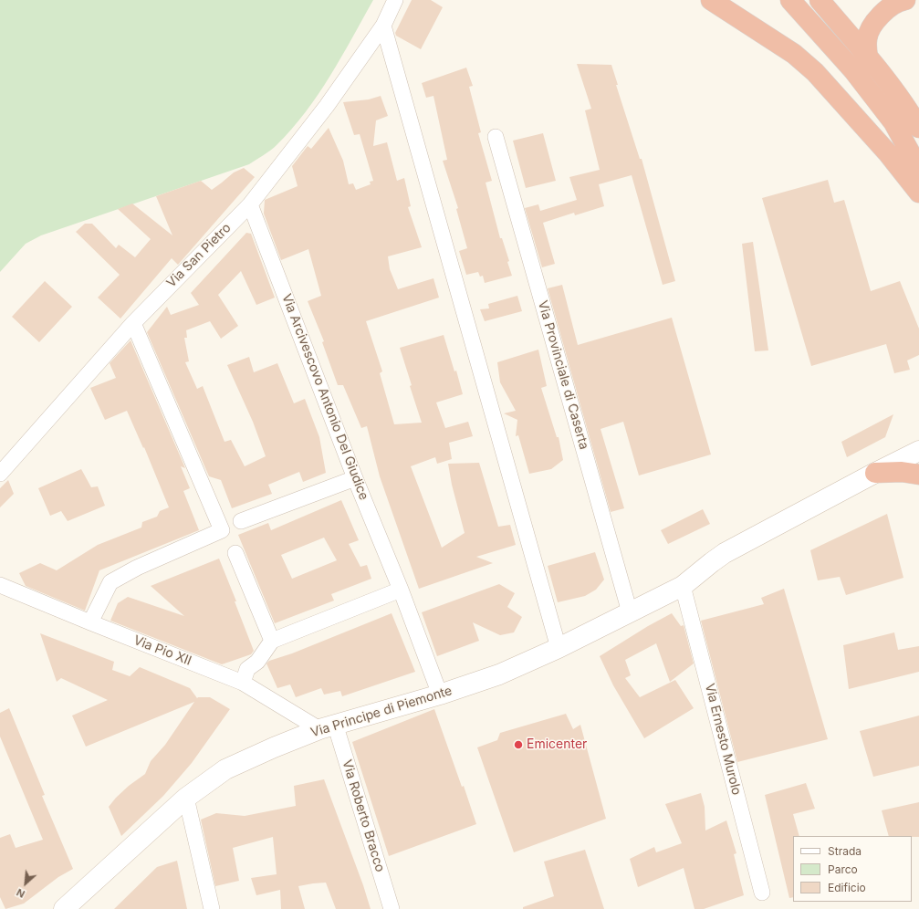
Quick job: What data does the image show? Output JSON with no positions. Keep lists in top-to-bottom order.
{
  "streets": {
    "main road": ["Via Principe di Piemonte"],
    "street": [
      "Via San Pietro",
      "Via Provinciale di Caserta",
      "Via Arcivescovo Antonio Del Giudice",
      "Via Pio XII",
      "Via Ernesto Murolo",
      "Via Roberto Bracco"
    ]
  },
  "crossings": [
    ["Via San Pietro", "Via Arcivescovo Antonio Del Giudice"],
    ["Via Provinciale di Caserta", "Via Principe di Piemonte"],
    ["Via Arcivescovo Antonio Del Giudice", "Via Principe di Piemonte"],
    ["Via Pio XII", "Via Principe di Piemonte"],
    ["Via Pio XII", "Via Roberto Bracco"],
    ["Via Principe di Piemonte", "Via Ernesto Murolo"],
    ["Via Principe di Piemonte", "Via Roberto Bracco"]
  ],
  "places": ["Emicenter"],
  "legend": ["Strada", "Parco", "Edificio"],
  "north": "bottom left"
}
